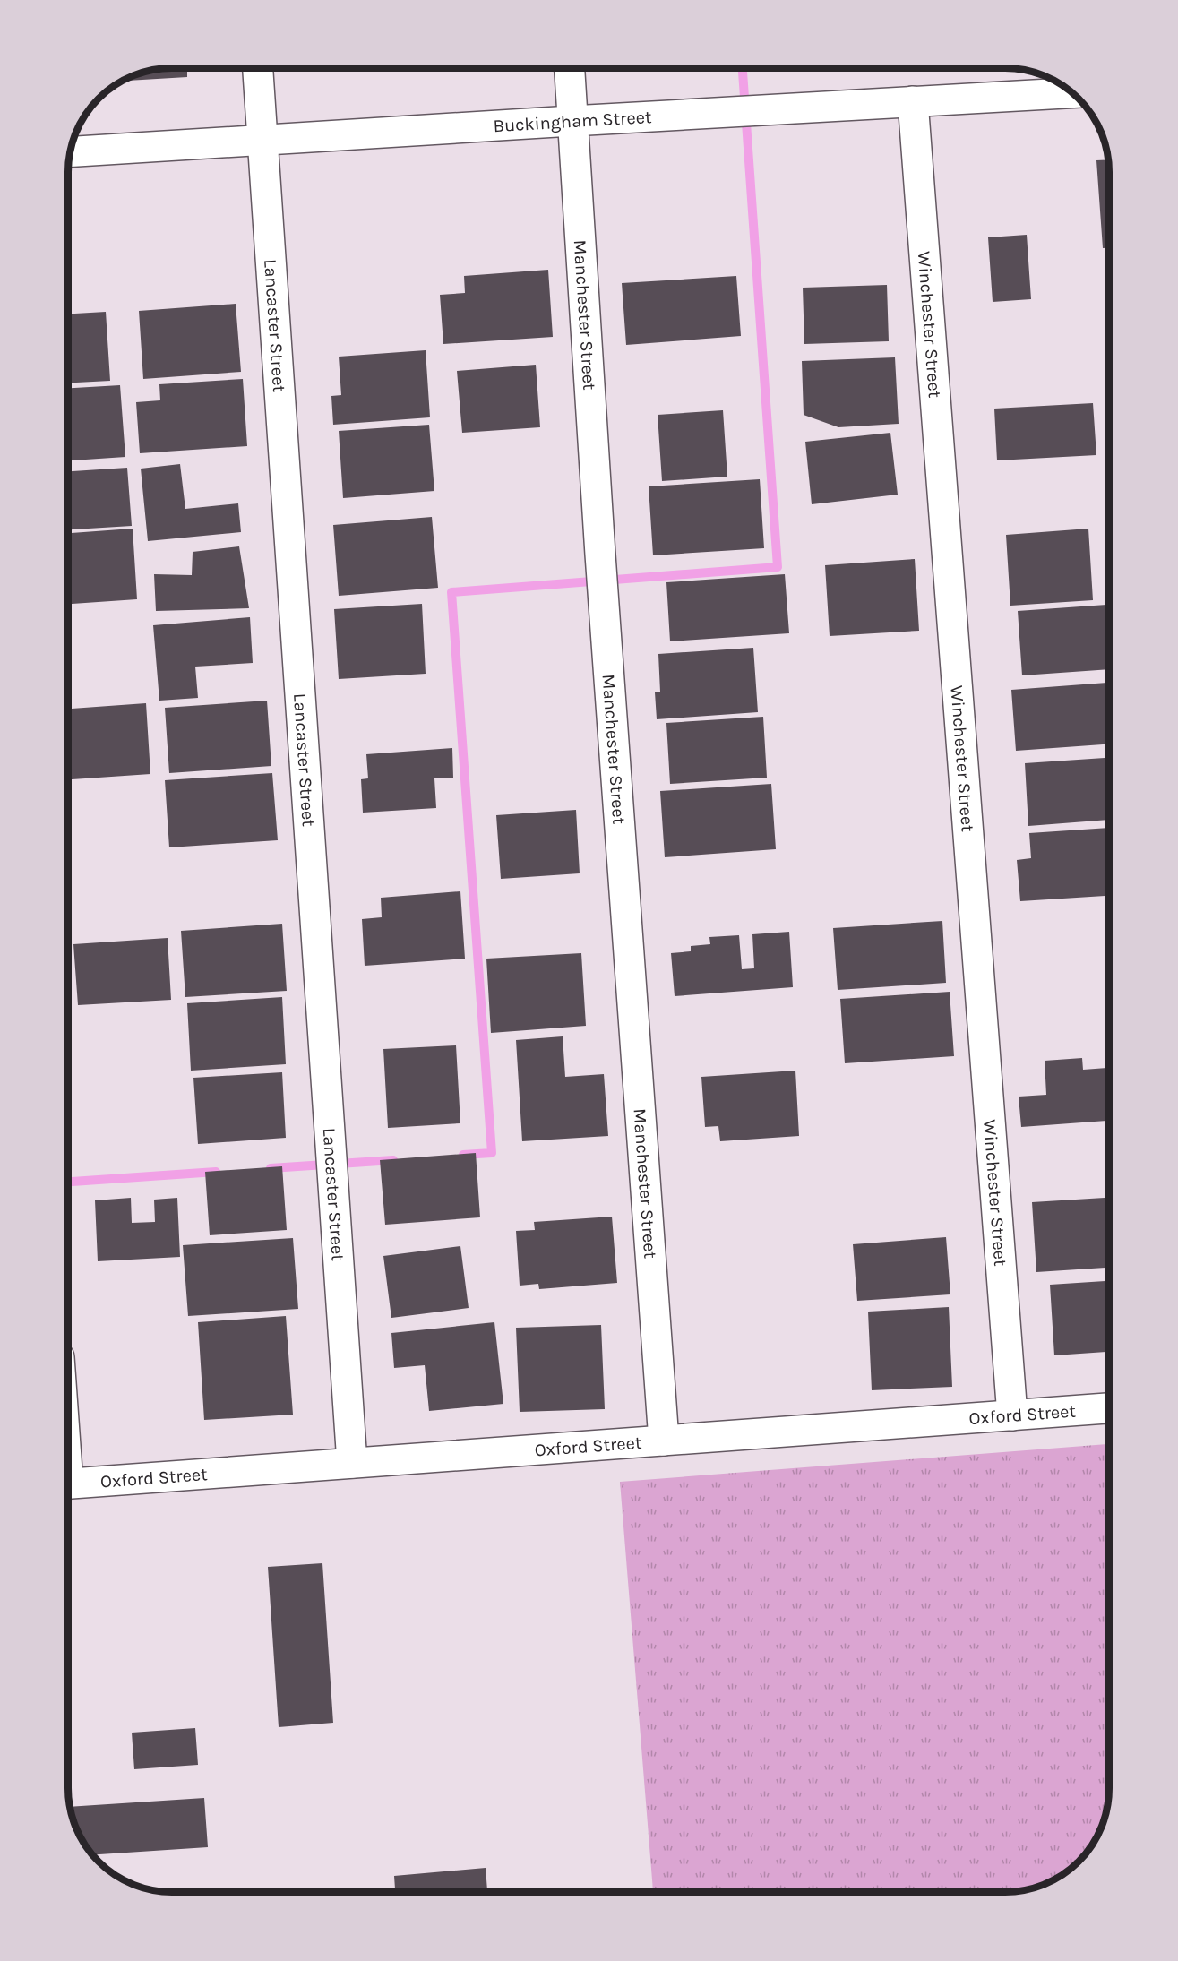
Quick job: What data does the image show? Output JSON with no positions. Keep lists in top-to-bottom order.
{
  "streets": {
    "street": [
      "Buckingham Street",
      "Manchester Street",
      "Winchester Street",
      "Lancaster Street",
      "Oxford Street"
    ]
  },
  "crossings": [
    ["Buckingham Street", "Manchester Street"],
    ["Buckingham Street", "Winchester Street"],
    ["Buckingham Street", "Lancaster Street"],
    ["Manchester Street", "Oxford Street"],
    ["Winchester Street", "Oxford Street"],
    ["Lancaster Street", "Oxford Street"]
  ]
}
